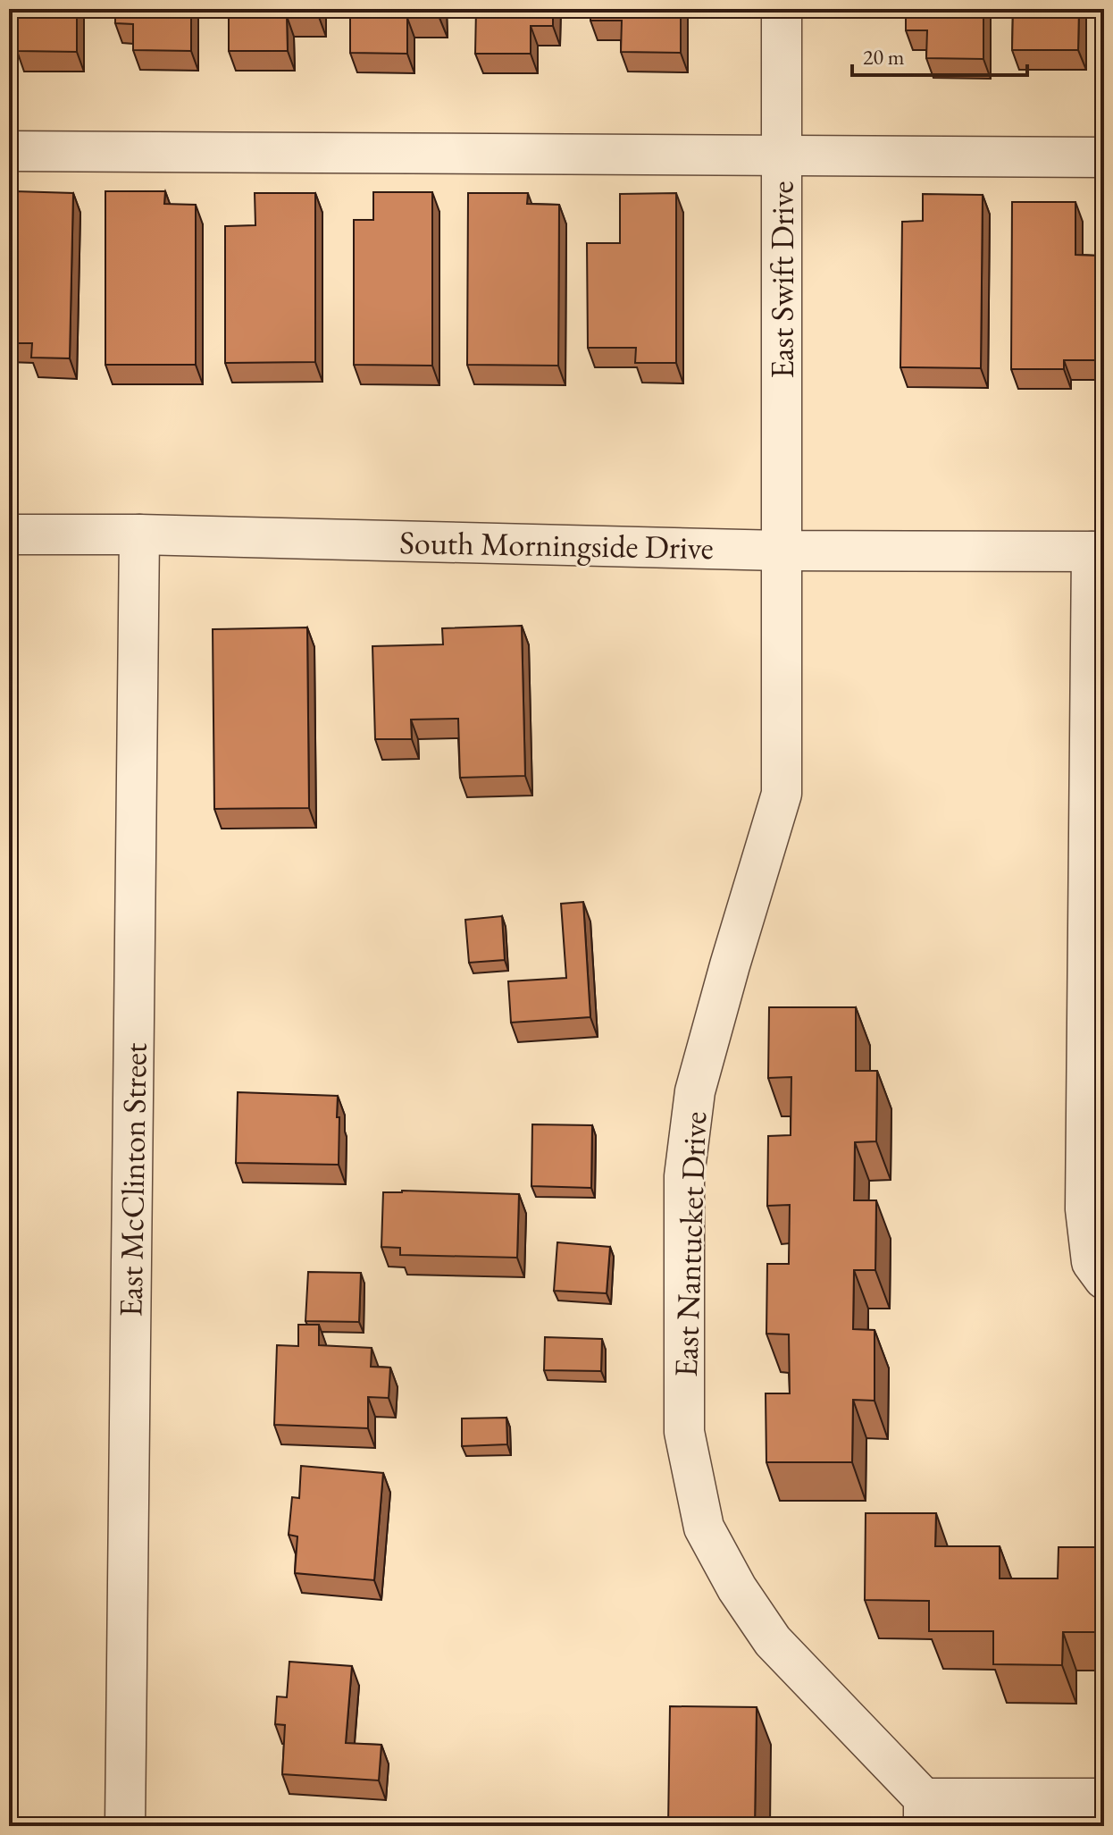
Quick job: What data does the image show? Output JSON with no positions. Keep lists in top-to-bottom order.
{
  "streets": {
    "street": [
      "East Swift Drive",
      "South Morningside Drive",
      "East McClinton Street",
      "East Nantucket Drive"
    ]
  },
  "crossings": [
    ["East Swift Drive", "South Morningside Drive"],
    ["East Swift Drive", "East Nantucket Drive"],
    ["South Morningside Drive", "East McClinton Street"],
    ["South Morningside Drive", "East Nantucket Drive"]
  ],
  "scale_bar": "20 m"
}
